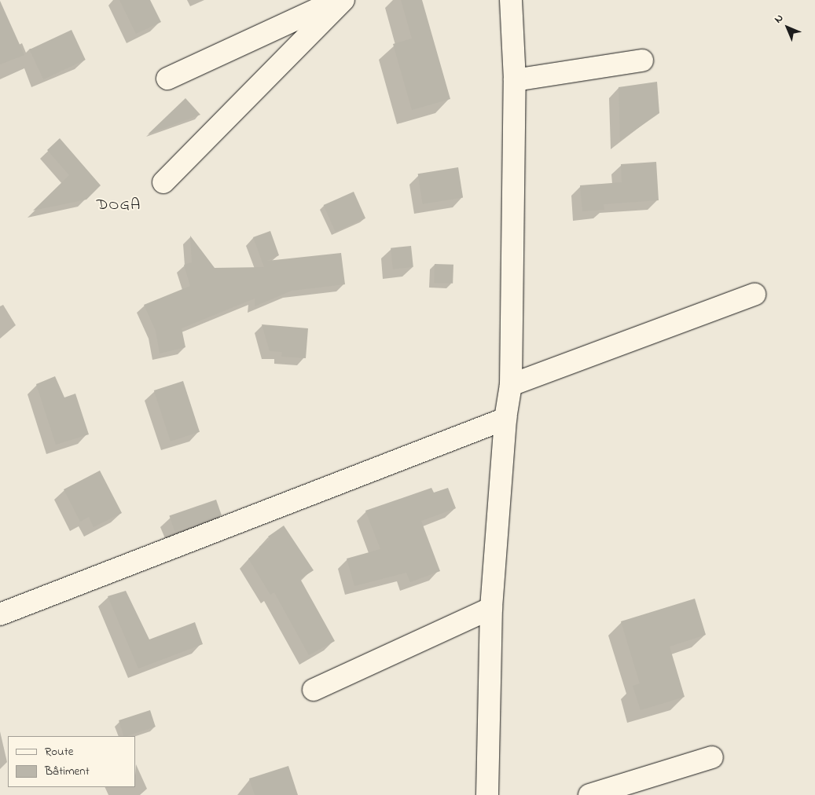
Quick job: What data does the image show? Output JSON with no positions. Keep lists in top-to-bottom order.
{
  "districts": ["DOGA"],
  "legend": ["Route", "Bâtiment"],
  "north": "top left"
}
